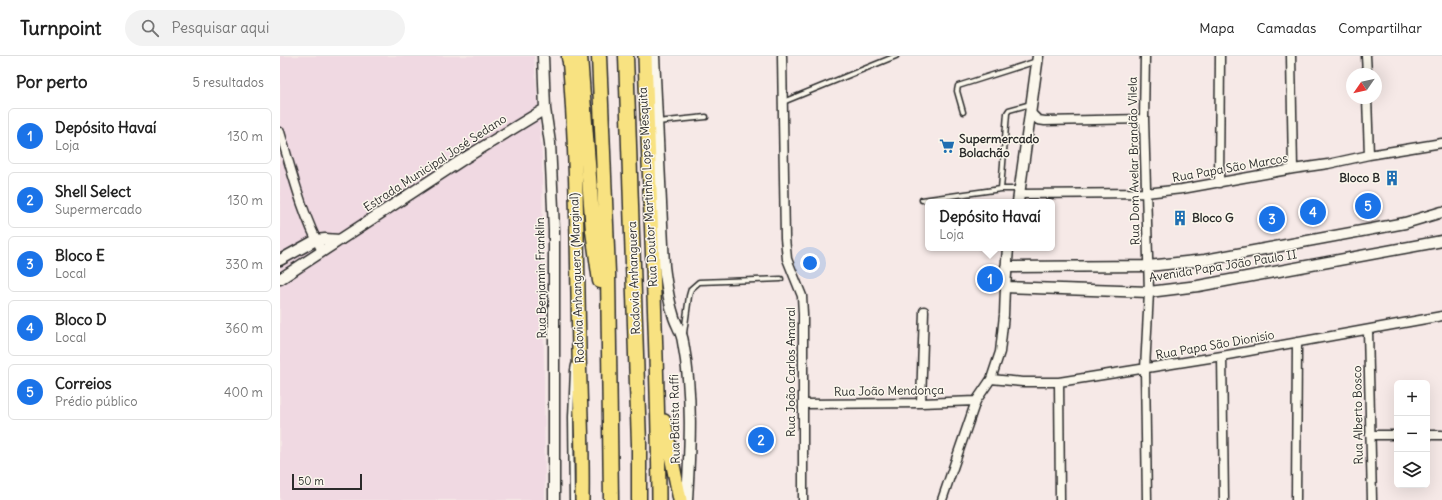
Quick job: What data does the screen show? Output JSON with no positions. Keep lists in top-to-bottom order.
{
  "streets": {
    "highway": ["Rodovia Anhanguera (Marginal)", "Rodovia Anhanguera"],
    "street": [
      "Rua Dom Avelar Brandão Vilela",
      "Estrada Municipal José Sedano",
      "Rua Papa São Marcos",
      "Rua Doutor Martinho Lopes Mesquita",
      "Avenida Papa João Paulo II",
      "Rua Benjamin Franklin",
      "Rua Papa São Dionisío",
      "Rua João Carlos Amaral",
      "Rua João Mendonça",
      "Rua Alberto Bosco",
      "Rua Batista Raffi"
    ]
  },
  "crossings": [
    ["Rua Dom Avelar Brandão Vilela", "Rua Papa São Marcos"],
    ["Rua Dom Avelar Brandão Vilela", "Avenida Papa João Paulo II"],
    ["Rua Dom Avelar Brandão Vilela", "Rua Papa São Dionisío"],
    ["Estrada Municipal José Sedano", "Rua Benjamin Franklin"],
    ["Rua Doutor Martinho Lopes Mesquita", "Rua Batista Raffi"],
    ["Rua Papa São Dionisío", "Rua Alberto Bosco"],
    ["Rua João Carlos Amaral", "Rua João Mendonça"]
  ],
  "places": {
    "supermarket": ["Supermercado Bolachão"],
    "building": ["Bloco B", "Bloco G"]
  },
  "scale_bar": "50 m",
  "north": "bottom left",
  "page": {
    "header": "Turnpoint",
    "search": "Pesquisar aqui",
    "nav": ["Mapa", "Camadas", "Compartilhar"],
    "heading": ["Por perto", "5 resultados"],
    "list": [
      {
        "mark": "1",
        "name": "Depósito Havaí",
        "note": "Loja",
        "value": "130 m"
      },
      {
        "mark": "2",
        "name": "Shell Select",
        "note": "Supermercado",
        "value": "130 m"
      },
      {
        "mark": "3",
        "name": "Bloco E",
        "note": "Local",
        "value": "330 m"
      },
      {
        "mark": "4",
        "name": "Bloco D",
        "note": "Local",
        "value": "360 m"
      },
      {
        "mark": "5",
        "name": "Correios",
        "note": "Prédio público",
        "value": "400 m"
      }
    ],
    "pins": [
      "5",
      "4",
      "3",
      "1",
      "2"
    ],
    "popup": ["Depósito Havaí", "Loja"],
    "map_buttons": ["+", "−"],
    "scale": "50 m"
  }
}
